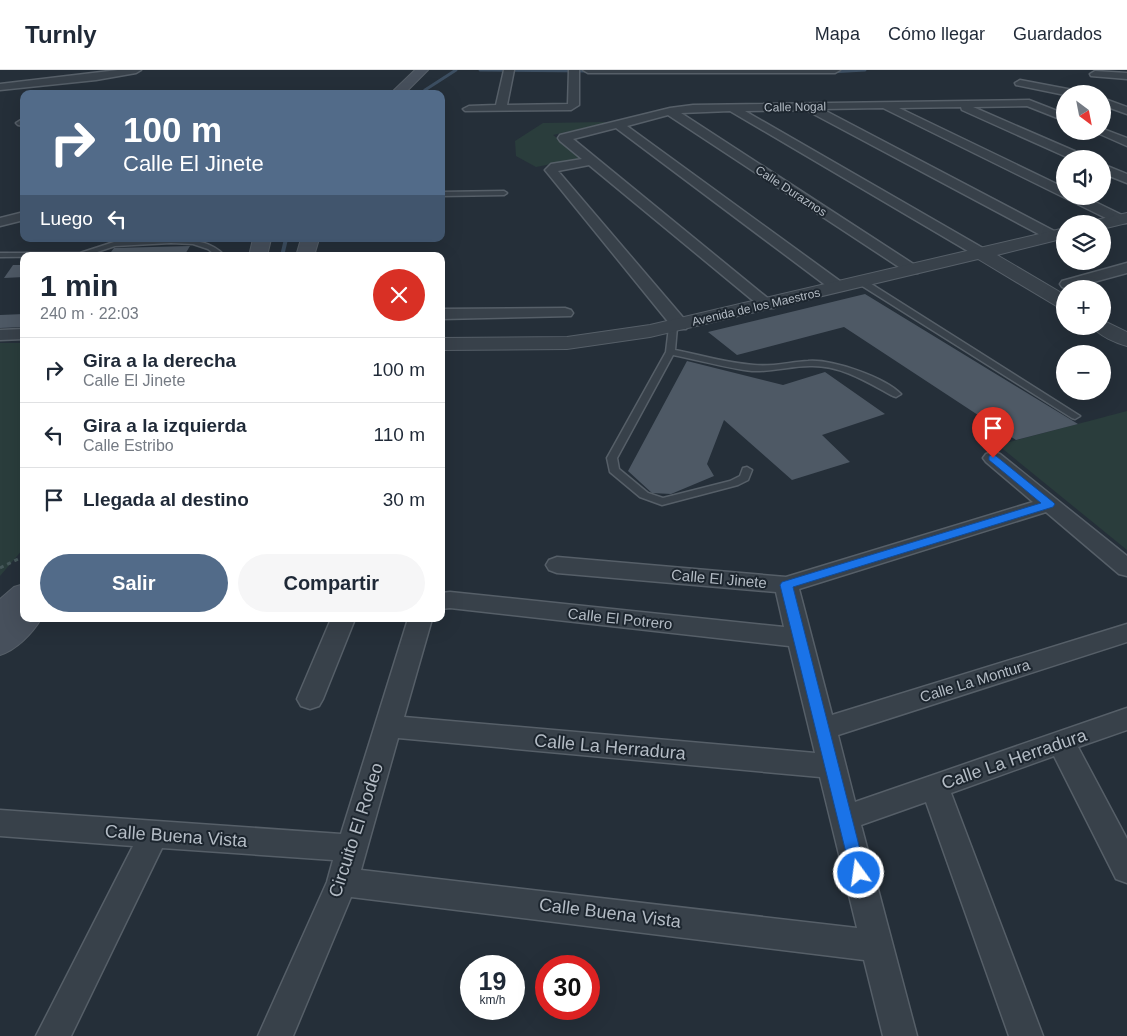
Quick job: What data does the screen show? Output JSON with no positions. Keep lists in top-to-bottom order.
{
  "streets": {
    "street": [
      "Calle Nogal",
      "Calle Duraznos",
      "Avenida de los Maestros",
      "Calle El Jinete",
      "Calle El Potrero",
      "Calle La Montura",
      "Calle La Herradura",
      "Circuito El Rodeo",
      "Calle Buena Vista"
    ]
  },
  "crossings": [
    ["Calle Nogal", "Calle Duraznos"],
    ["Calle Duraznos", "Avenida de los Maestros"],
    ["Calle La Herradura", "Circuito El Rodeo"],
    ["Circuito El Rodeo", "Calle Buena Vista"]
  ],
  "north": "bottom right",
  "page": {
    "header": "Turnly",
    "nav": ["Mapa", "Cómo llegar", "Guardados"],
    "map_buttons": ["+", "−"],
    "turn": ["100 m", "Calle El Jinete"],
    "then": "Luego",
    "heading": ["1 min", "240 m · 22:03"],
    "list": [
      {
        "name": "Gira a la derecha",
        "note": "Calle El Jinete",
        "value": "100 m"
      },
      {
        "name": "Gira a la izquierda",
        "note": "Calle Estribo",
        "value": "110 m"
      },
      {
        "name": "Llegada al destino",
        "value": "30 m"
      }
    ],
    "buttons": ["Salir", "Compartir"],
    "speed": "19 km/h",
    "limit": "30"
  }
}
